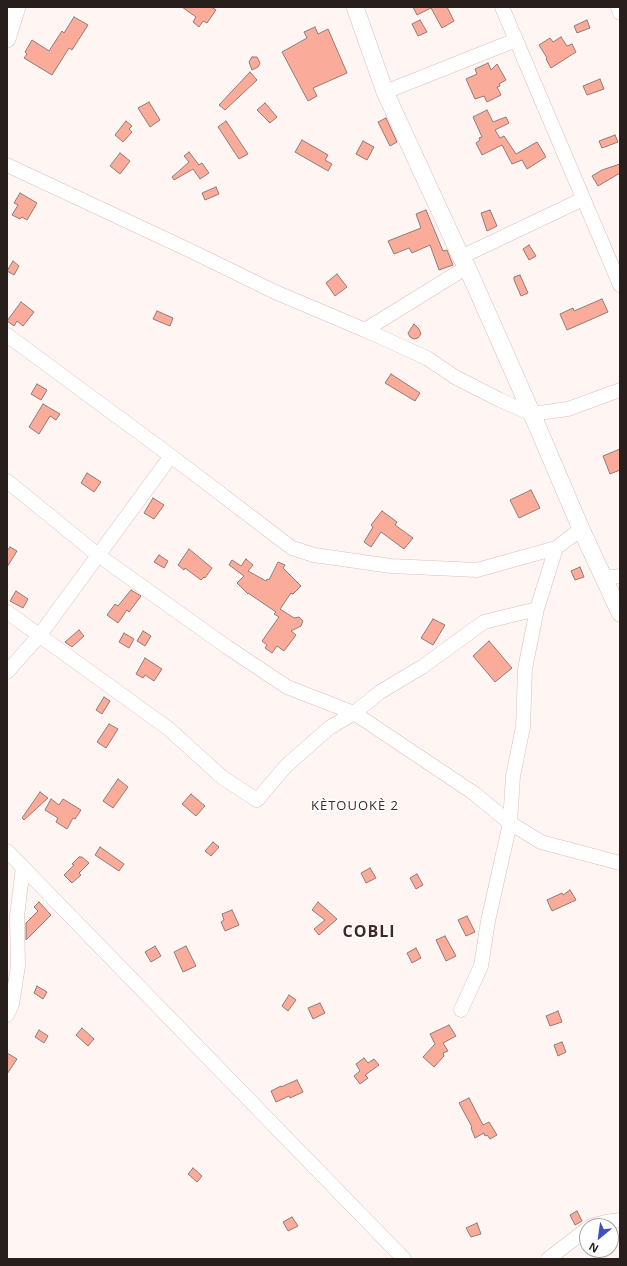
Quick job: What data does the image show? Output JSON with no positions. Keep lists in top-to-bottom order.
{
  "districts": ["KÈTOUOKÈ 2", "COBLI"],
  "north": "bottom left"
}
